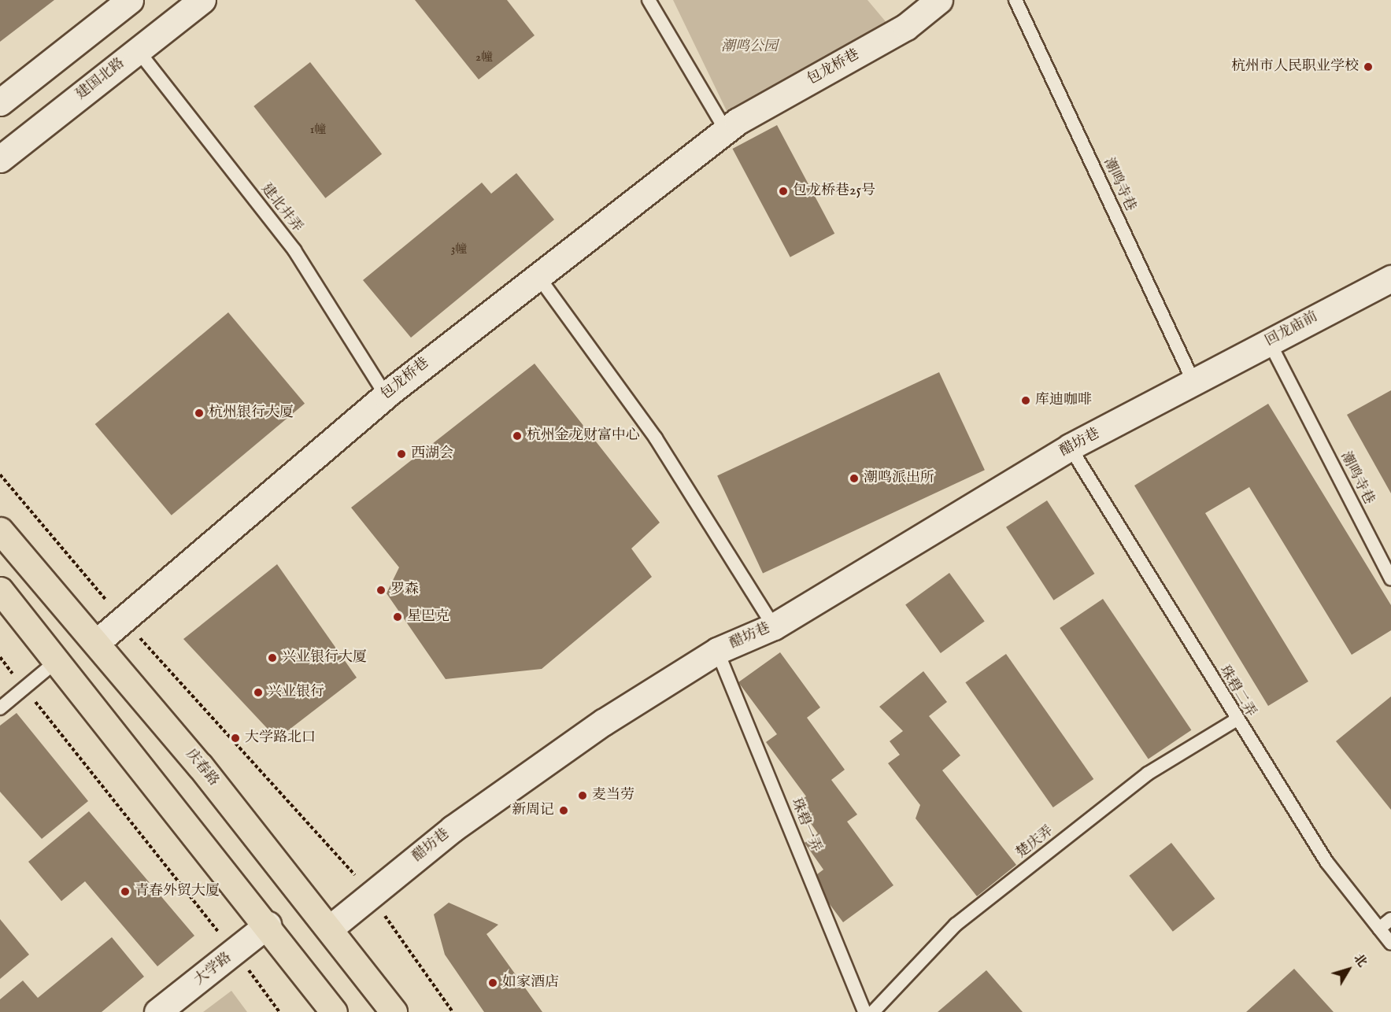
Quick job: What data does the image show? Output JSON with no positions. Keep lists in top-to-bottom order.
{
  "streets": {
    "main road": ["庆春路"],
    "street": [
      "包龙桥巷",
      "建国北路",
      "回龙庙前",
      "醋坊巷",
      "大学路"
    ],
    "lane": [
      "潮鸣寺巷",
      "建北井弄",
      "珠碧二弄",
      "珠碧一弄",
      "楚庆弄"
    ]
  },
  "crossings": [
    ["包龙桥巷", "建北井弄"],
    ["包龙桥巷", "庆春路"],
    ["建国北路", "建北井弄"],
    ["潮鸣寺巷", "回龙庙前"],
    ["潮鸣寺巷", "醋坊巷"],
    ["回龙庙前", "醋坊巷"],
    ["醋坊巷", "珠碧二弄"],
    ["醋坊巷", "庆春路"],
    ["醋坊巷", "珠碧一弄"],
    ["珠碧二弄", "楚庆弄"]
  ],
  "parks": ["潮鸣公园"],
  "places": [
    "杭州市人民职业学校",
    "包龙桥巷25号",
    "库迪咖啡",
    "杭州银行大厦",
    "杭州金龙财富中心",
    "西湖会",
    "潮鸣派出所",
    "罗森",
    "星巴克",
    "兴业银行大厦",
    "兴业银行",
    "大学路北口",
    "麦当劳",
    "新周记",
    "青春外贸大厦",
    "如家酒店"
  ],
  "house_numbers": ["2幢", "1幢", "3幢"],
  "north": "top right"
}
